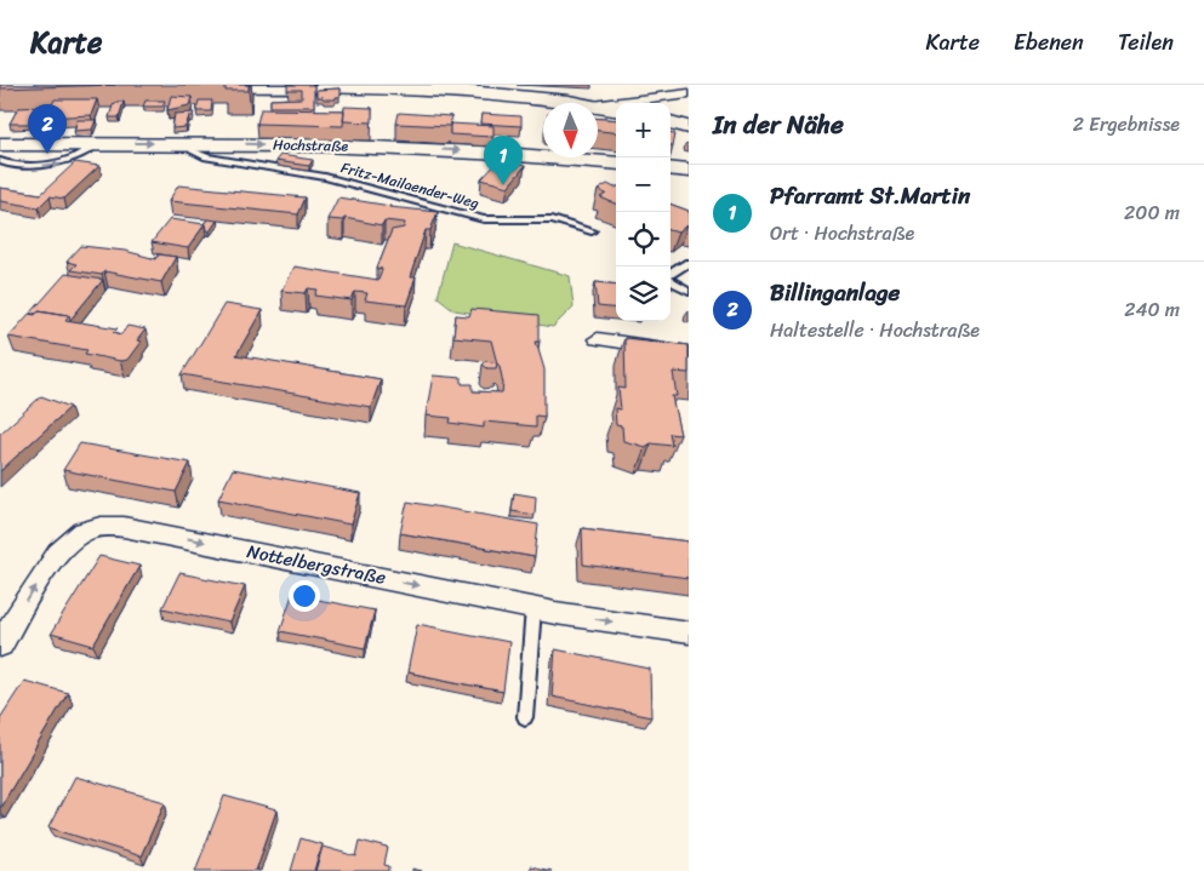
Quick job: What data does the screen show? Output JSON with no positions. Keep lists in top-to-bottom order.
{
  "streets": {
    "main road": ["Hochstraße"],
    "street": ["Nottelbergstraße"],
    "lane": ["Fritz-Mailaender-Weg"]
  },
  "crossings": [
    ["Hochstraße", "Fritz-Mailaender-Weg"]
  ],
  "one_way": ["Nottelbergstraße"],
  "north": "bottom",
  "page": {
    "header": "Karte",
    "nav": ["Karte", "Ebenen", "Teilen"],
    "heading": ["In der Nähe", "2 Ergebnisse"],
    "map_buttons": ["+", "−"],
    "pins": ["2", "1"],
    "list": [
      {
        "mark": "1",
        "name": "Pfarramt St.Martin",
        "note": "Ort · Hochstraße",
        "value": "200 m"
      },
      {
        "mark": "2",
        "name": "Billinganlage",
        "note": "Haltestelle · Hochstraße",
        "value": "240 m"
      }
    ]
  }
}
